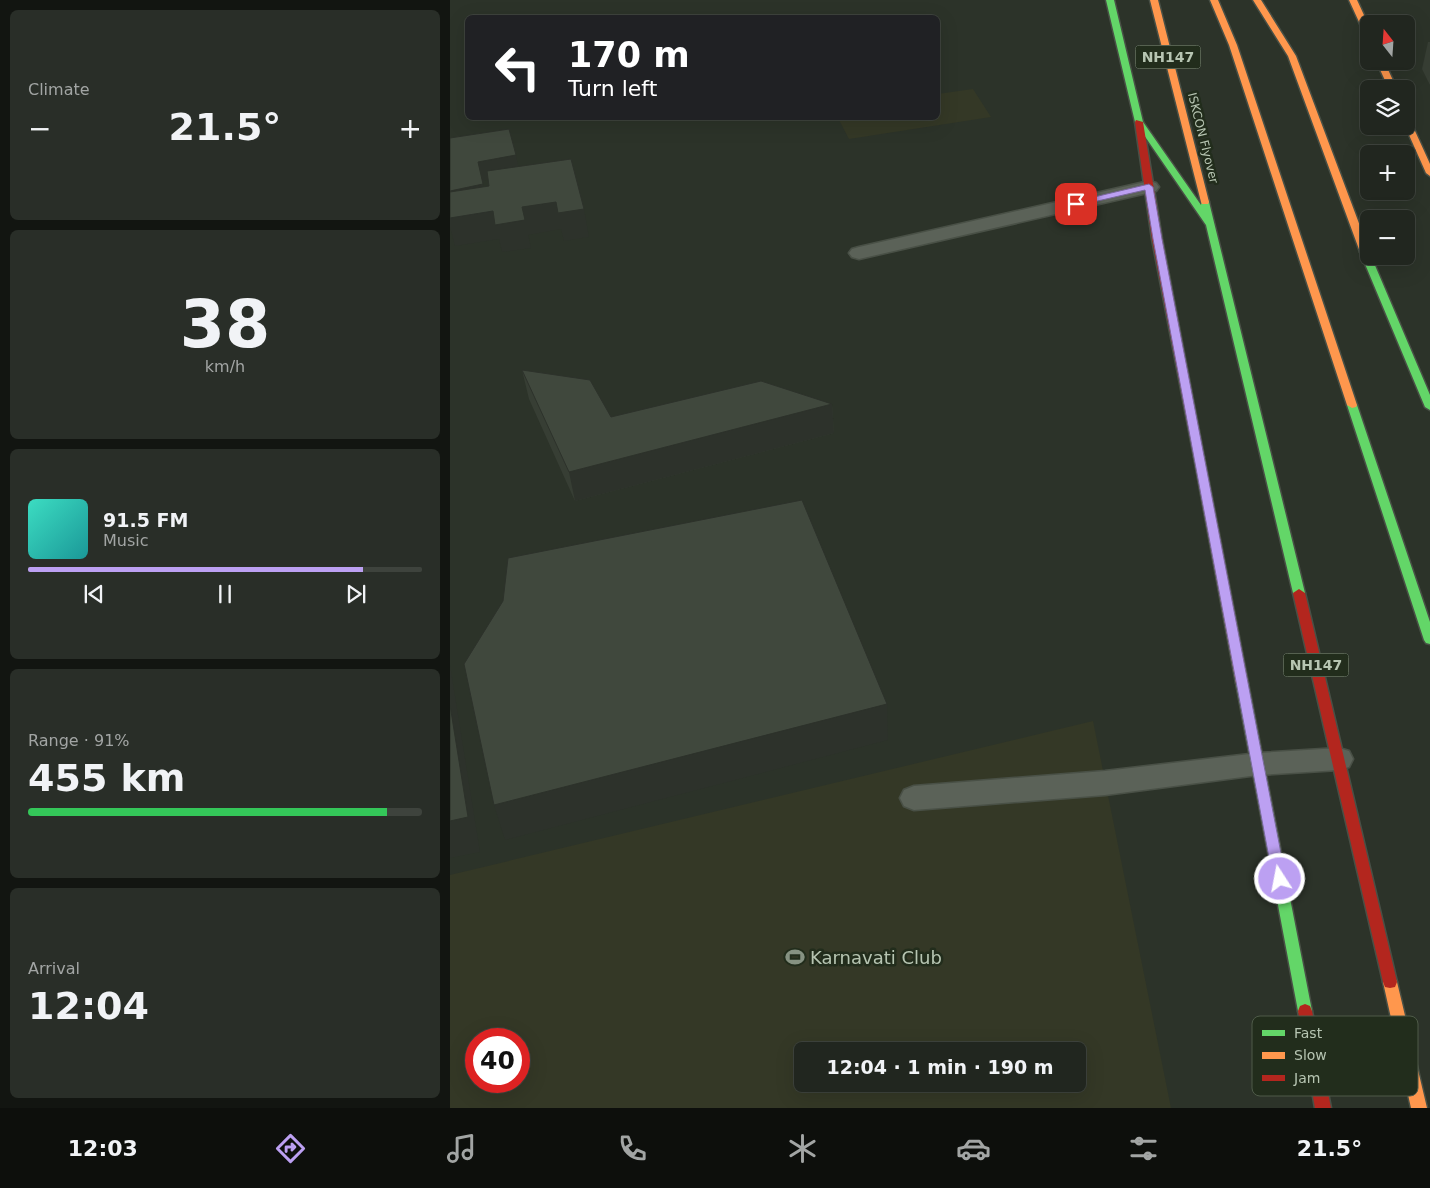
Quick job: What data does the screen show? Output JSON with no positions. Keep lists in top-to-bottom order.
{
  "streets": {
    "main road": ["NH147", "ISKCON Flyover"]
  },
  "crossings": [
    ["NH147", "ISKCON Flyover"]
  ],
  "places": {
    "sports": ["Karnavati Club"]
  },
  "legend": ["Fast", "Slow", "Jam"],
  "north": "top",
  "page": {
    "tile": [
      "Climate",
      ["38", "km/h"],
      ["Range · 91%", "455 km"],
      ["Arrival", "12:04"]
    ],
    "map_buttons": ["+", "−"],
    "turn": ["170 m", "Turn left"],
    "heat": ["−", "21.5°", "+"],
    "song": ["91.5 FM", "Music"],
    "limit": "40",
    "trip": "12:04 · 1 min · 190 m",
    "tabs": ["12:03", "21.5°"]
  }
}
